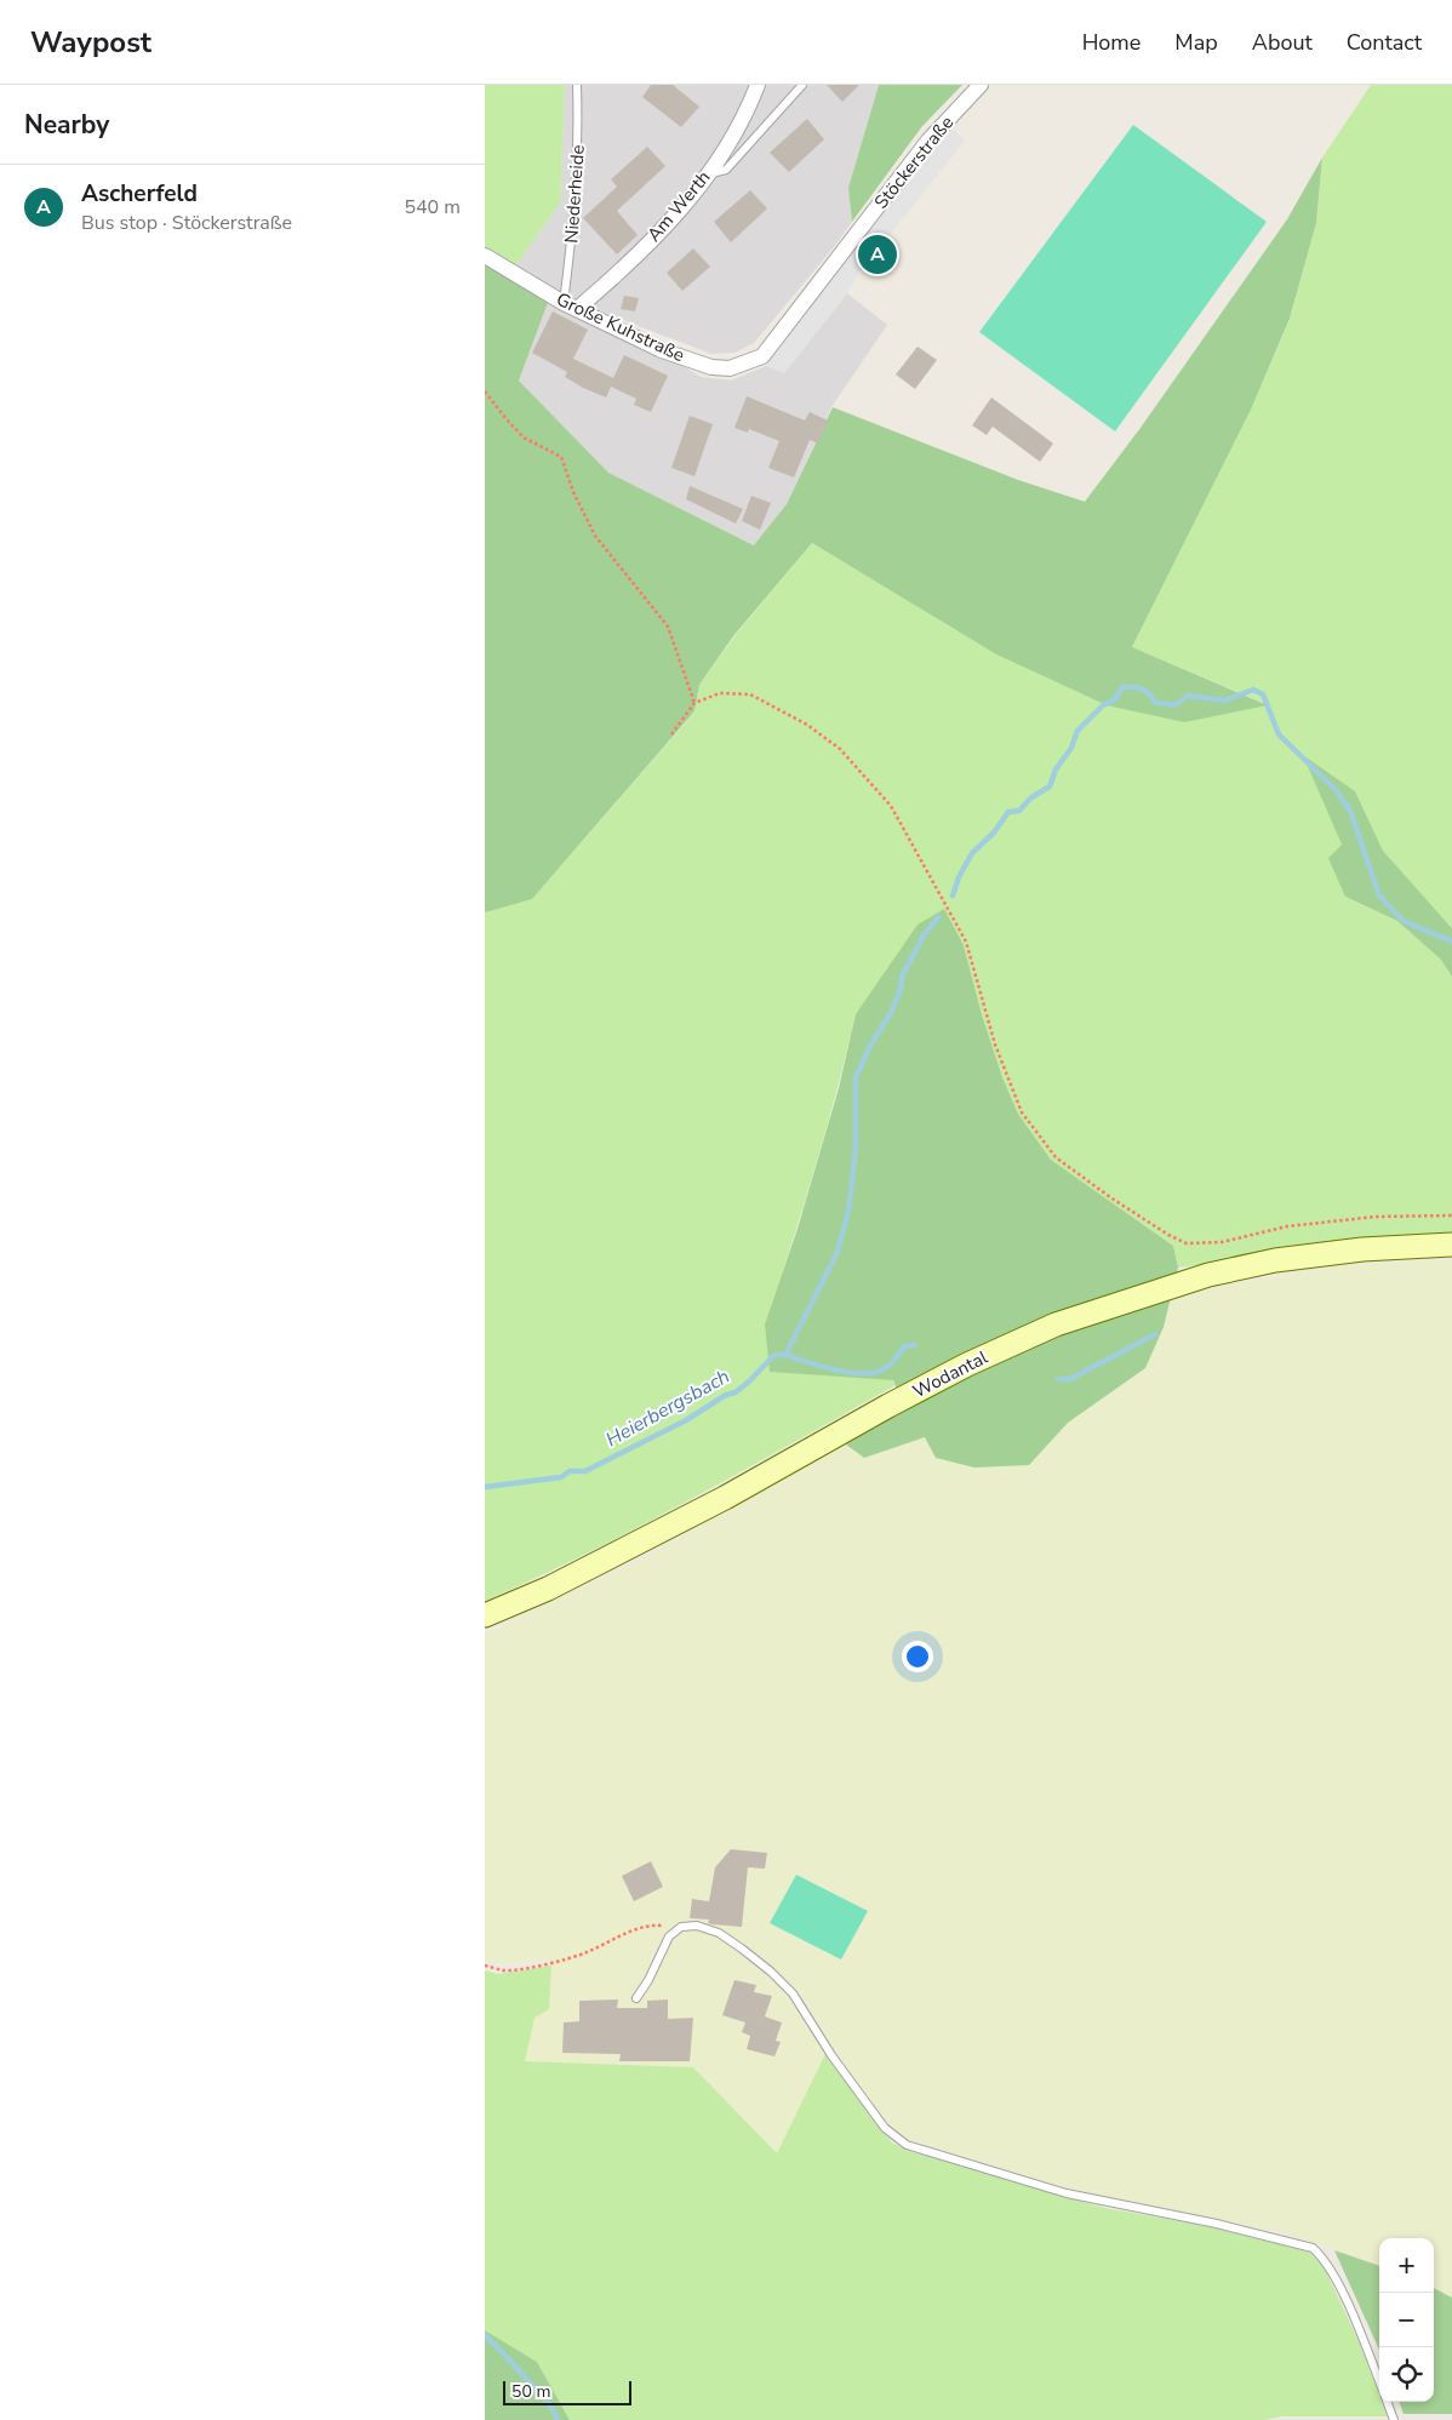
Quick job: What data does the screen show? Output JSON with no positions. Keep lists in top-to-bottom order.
{
  "streets": {
    "main road": ["Wodantal"],
    "street": ["Stöckerstraße", "Am Werth", "Große Kuhstraße"],
    "lane": ["Niederheide"]
  },
  "crossings": [
    ["Stöckerstraße", "Große Kuhstraße"],
    ["Niederheide", "Am Werth"],
    ["Niederheide", "Große Kuhstraße"],
    ["Am Werth", "Große Kuhstraße"]
  ],
  "water": ["Heierbergsbach"],
  "scale_bar": "50 m",
  "page": {
    "header": "Waypost",
    "nav": [
      "Home",
      "Map",
      "About",
      "Contact"
    ],
    "heading": "Nearby",
    "list": [
      {
        "mark": "A",
        "name": "Ascherfeld",
        "note": "Bus stop · Stöckerstraße",
        "value": "540 m"
      }
    ],
    "pins": "A",
    "map_buttons": ["+", "−"],
    "scale": "50 m"
  }
}
